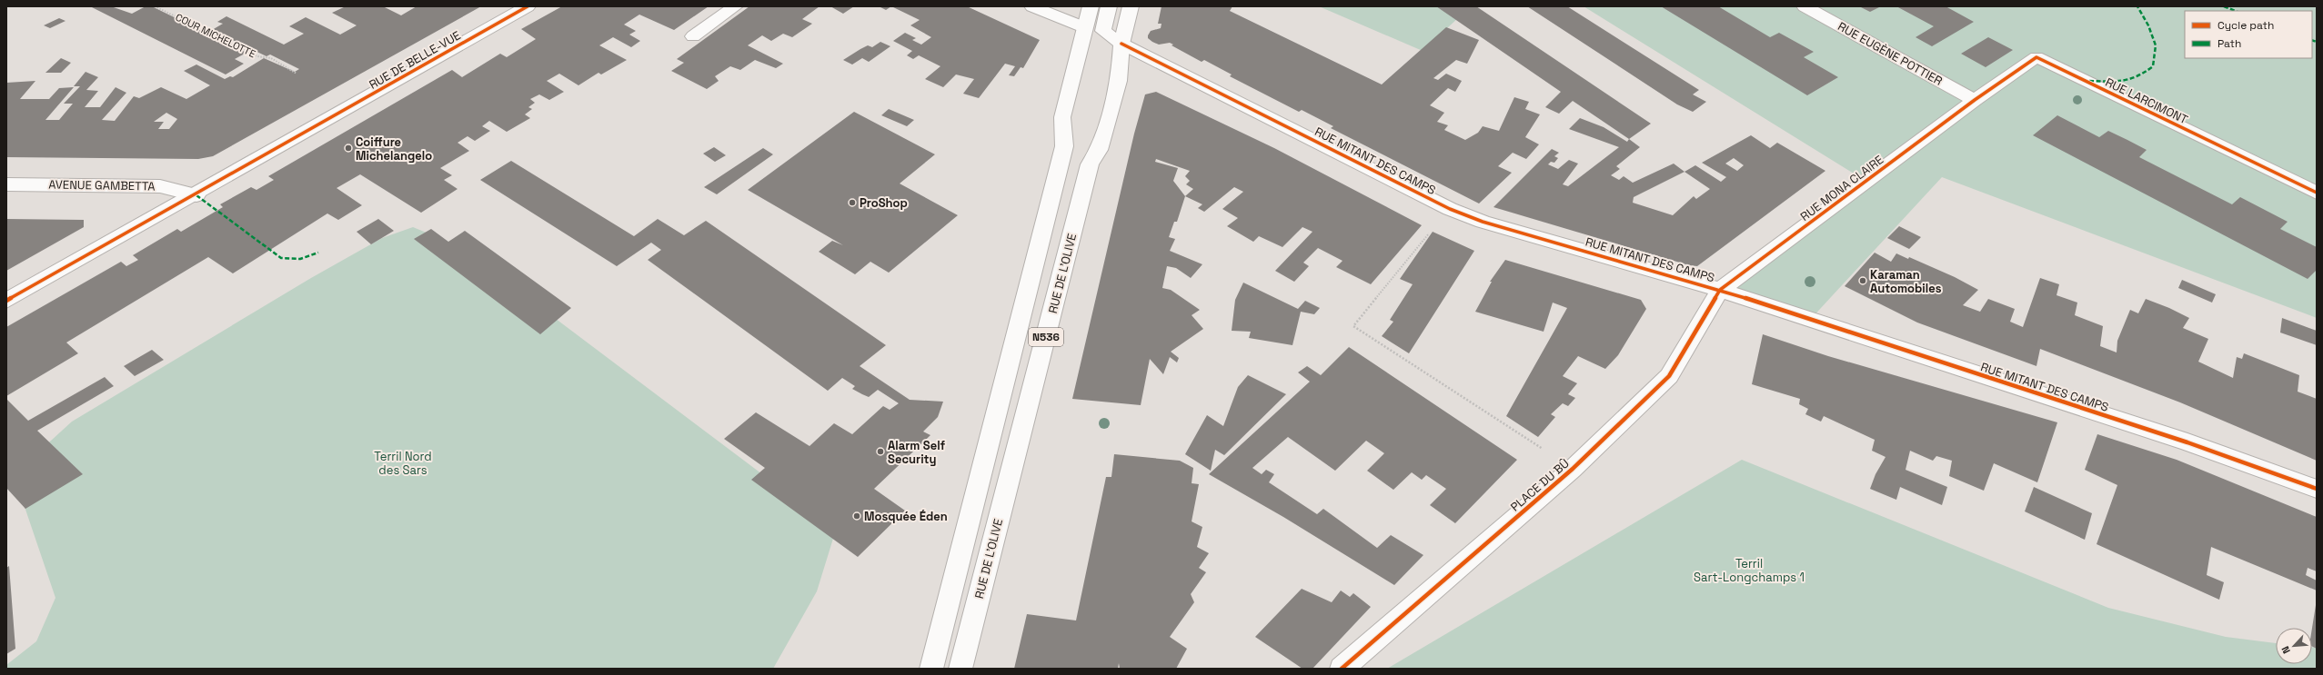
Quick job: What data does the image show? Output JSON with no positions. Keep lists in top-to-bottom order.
{
  "streets": {
    "street": [
      "RUE EUGÈNE POTTIER",
      "RUE DE BELLE-VUE",
      "RUE LARCIMONT",
      "RUE MITANT DES CAMPS",
      "AVENUE GAMBETTA",
      "RUE MONA CLAIRE",
      "RUE DE L'OLIVE",
      "N536",
      "PLACE DU BÛ"
    ],
    "path": ["COUR MICHELOTTE"]
  },
  "crossings": [
    ["RUE EUGÈNE POTTIER", "RUE LARCIMONT"],
    ["RUE EUGÈNE POTTIER", "RUE MONA CLAIRE"],
    ["RUE DE BELLE-VUE", "AVENUE GAMBETTA"],
    ["RUE LARCIMONT", "RUE MONA CLAIRE"],
    ["RUE MITANT DES CAMPS", "RUE MONA CLAIRE"],
    ["RUE MITANT DES CAMPS", "RUE DE L'OLIVE"],
    ["RUE MITANT DES CAMPS", "PLACE DU BÛ"],
    ["RUE MONA CLAIRE", "PLACE DU BÛ"]
  ],
  "parks": ["Terril Nord des Sars", "Terril Sart-Longchamps 1"],
  "places": [
    "Coiffure Michelangelo",
    "ProShop",
    "Karaman Automobiles",
    "Alarm Self Security",
    "Mosquée Éden"
  ],
  "legend": ["Cycle path", "Path"],
  "north": "bottom left"
}
